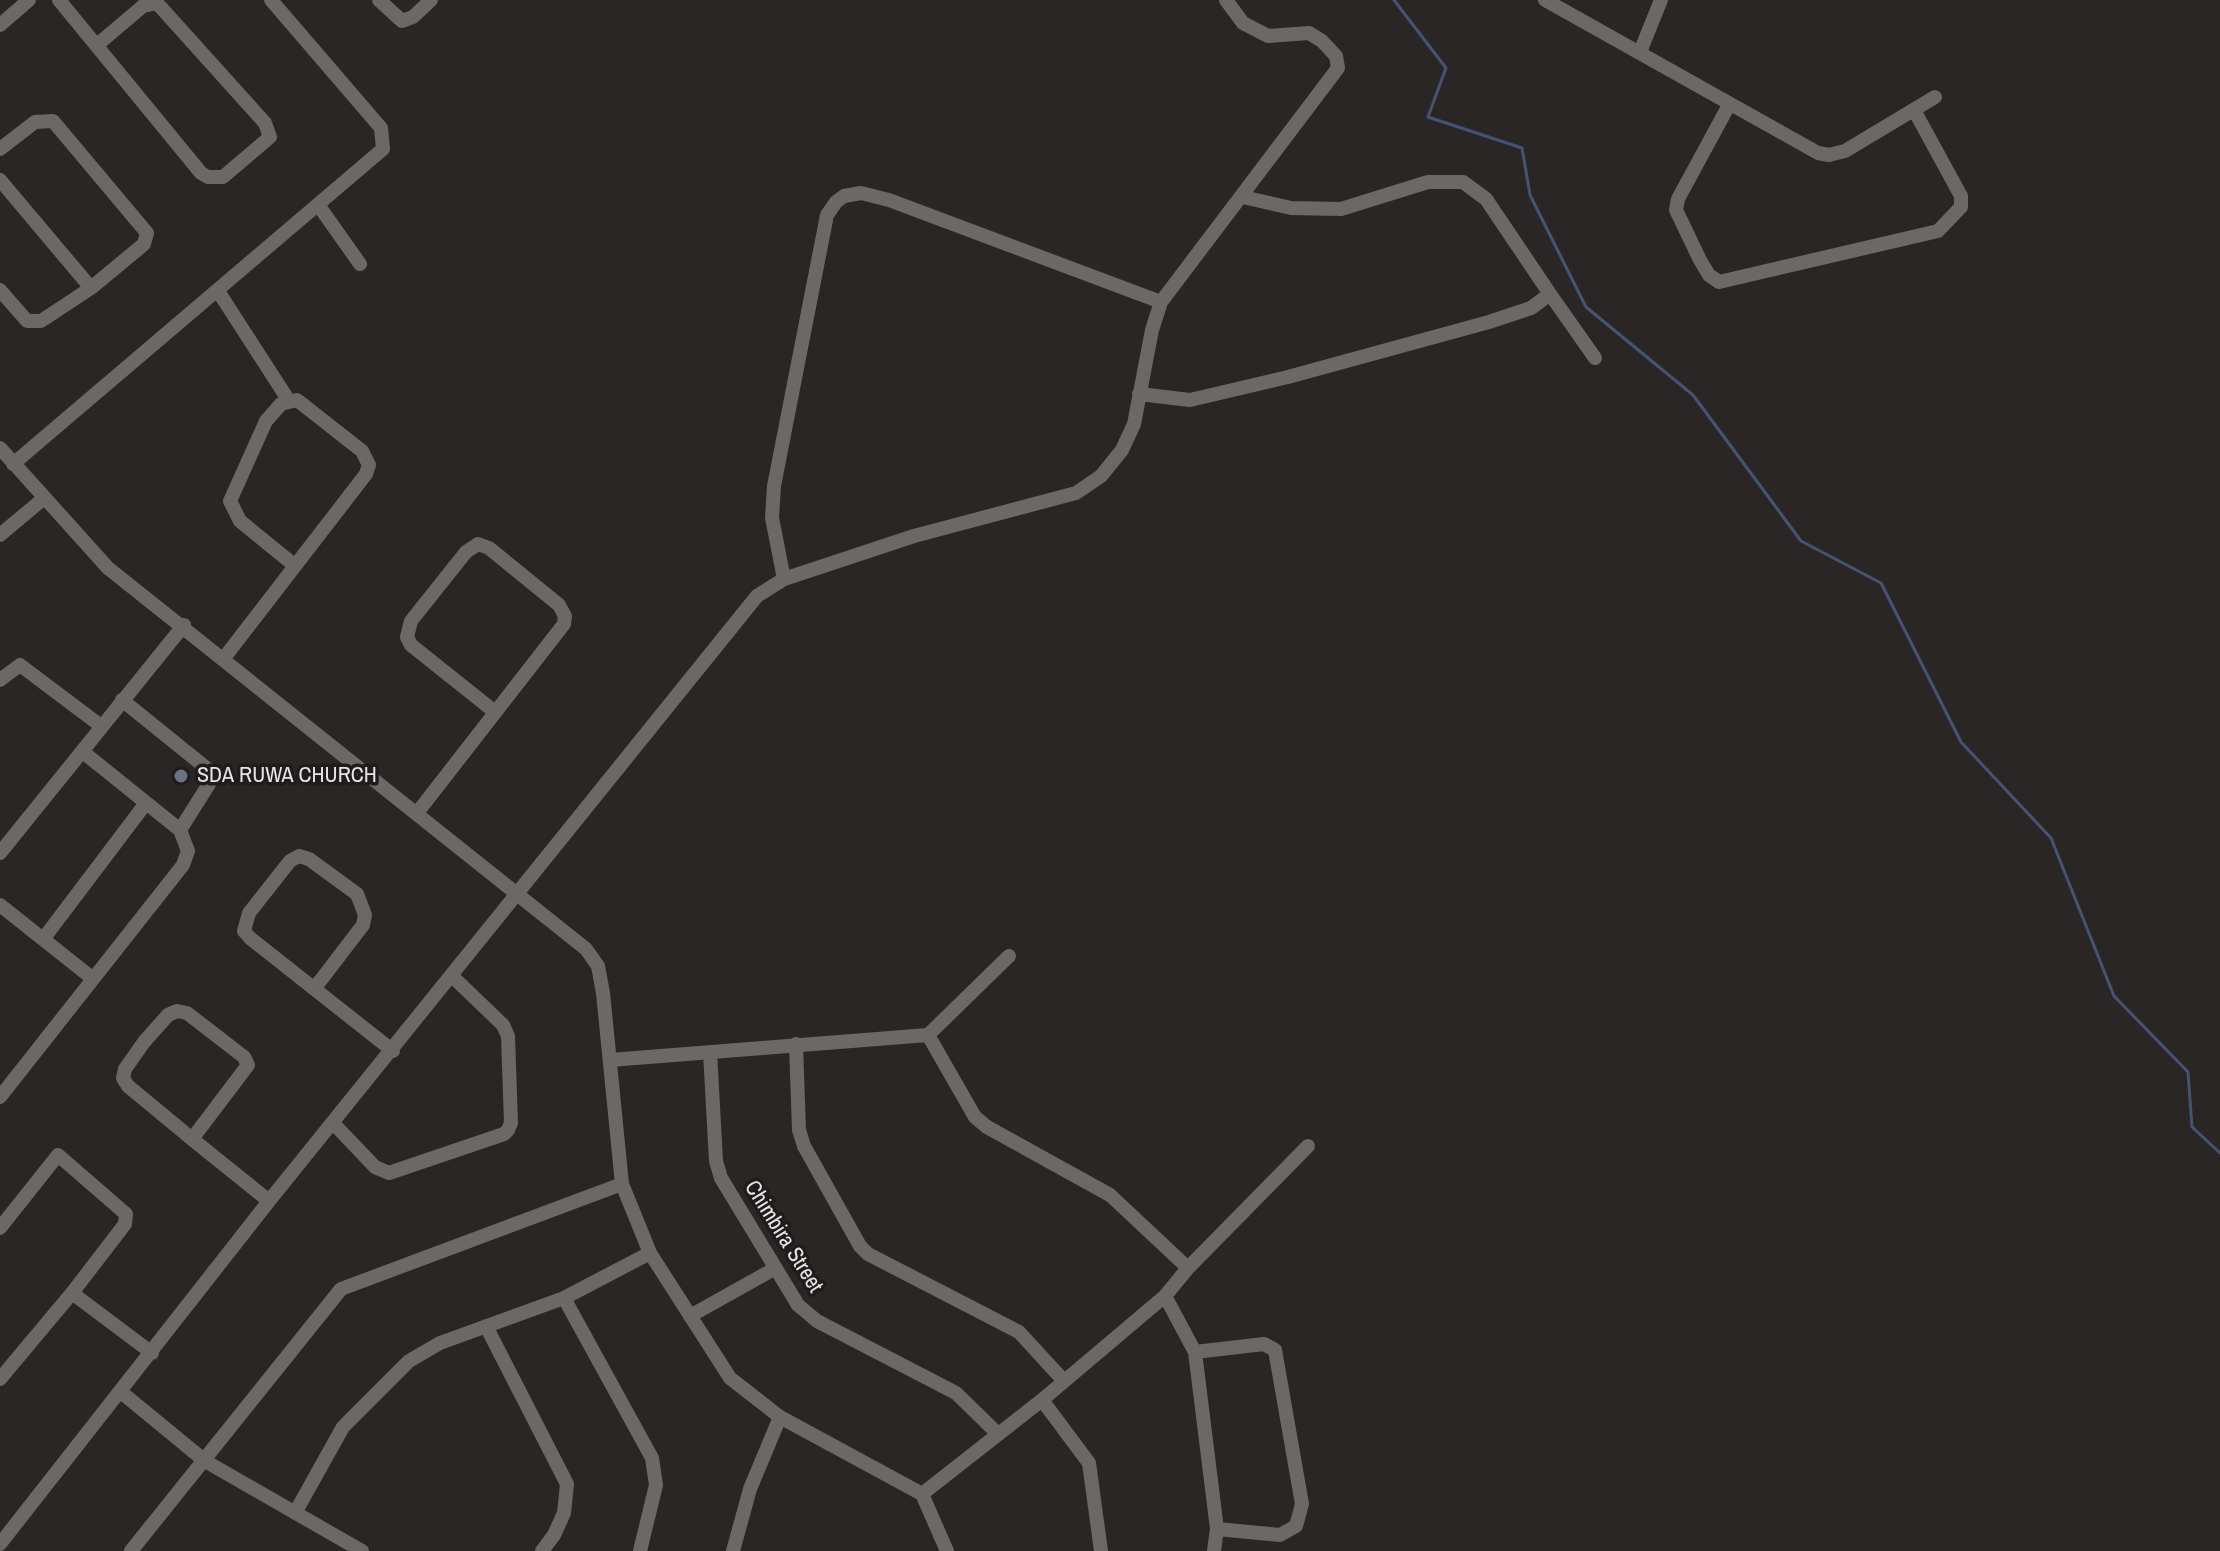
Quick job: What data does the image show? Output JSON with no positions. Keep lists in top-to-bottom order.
{
  "streets": {
    "street": ["Chimbira Street"]
  },
  "places": ["SDA RUWA CHURCH"]
}
